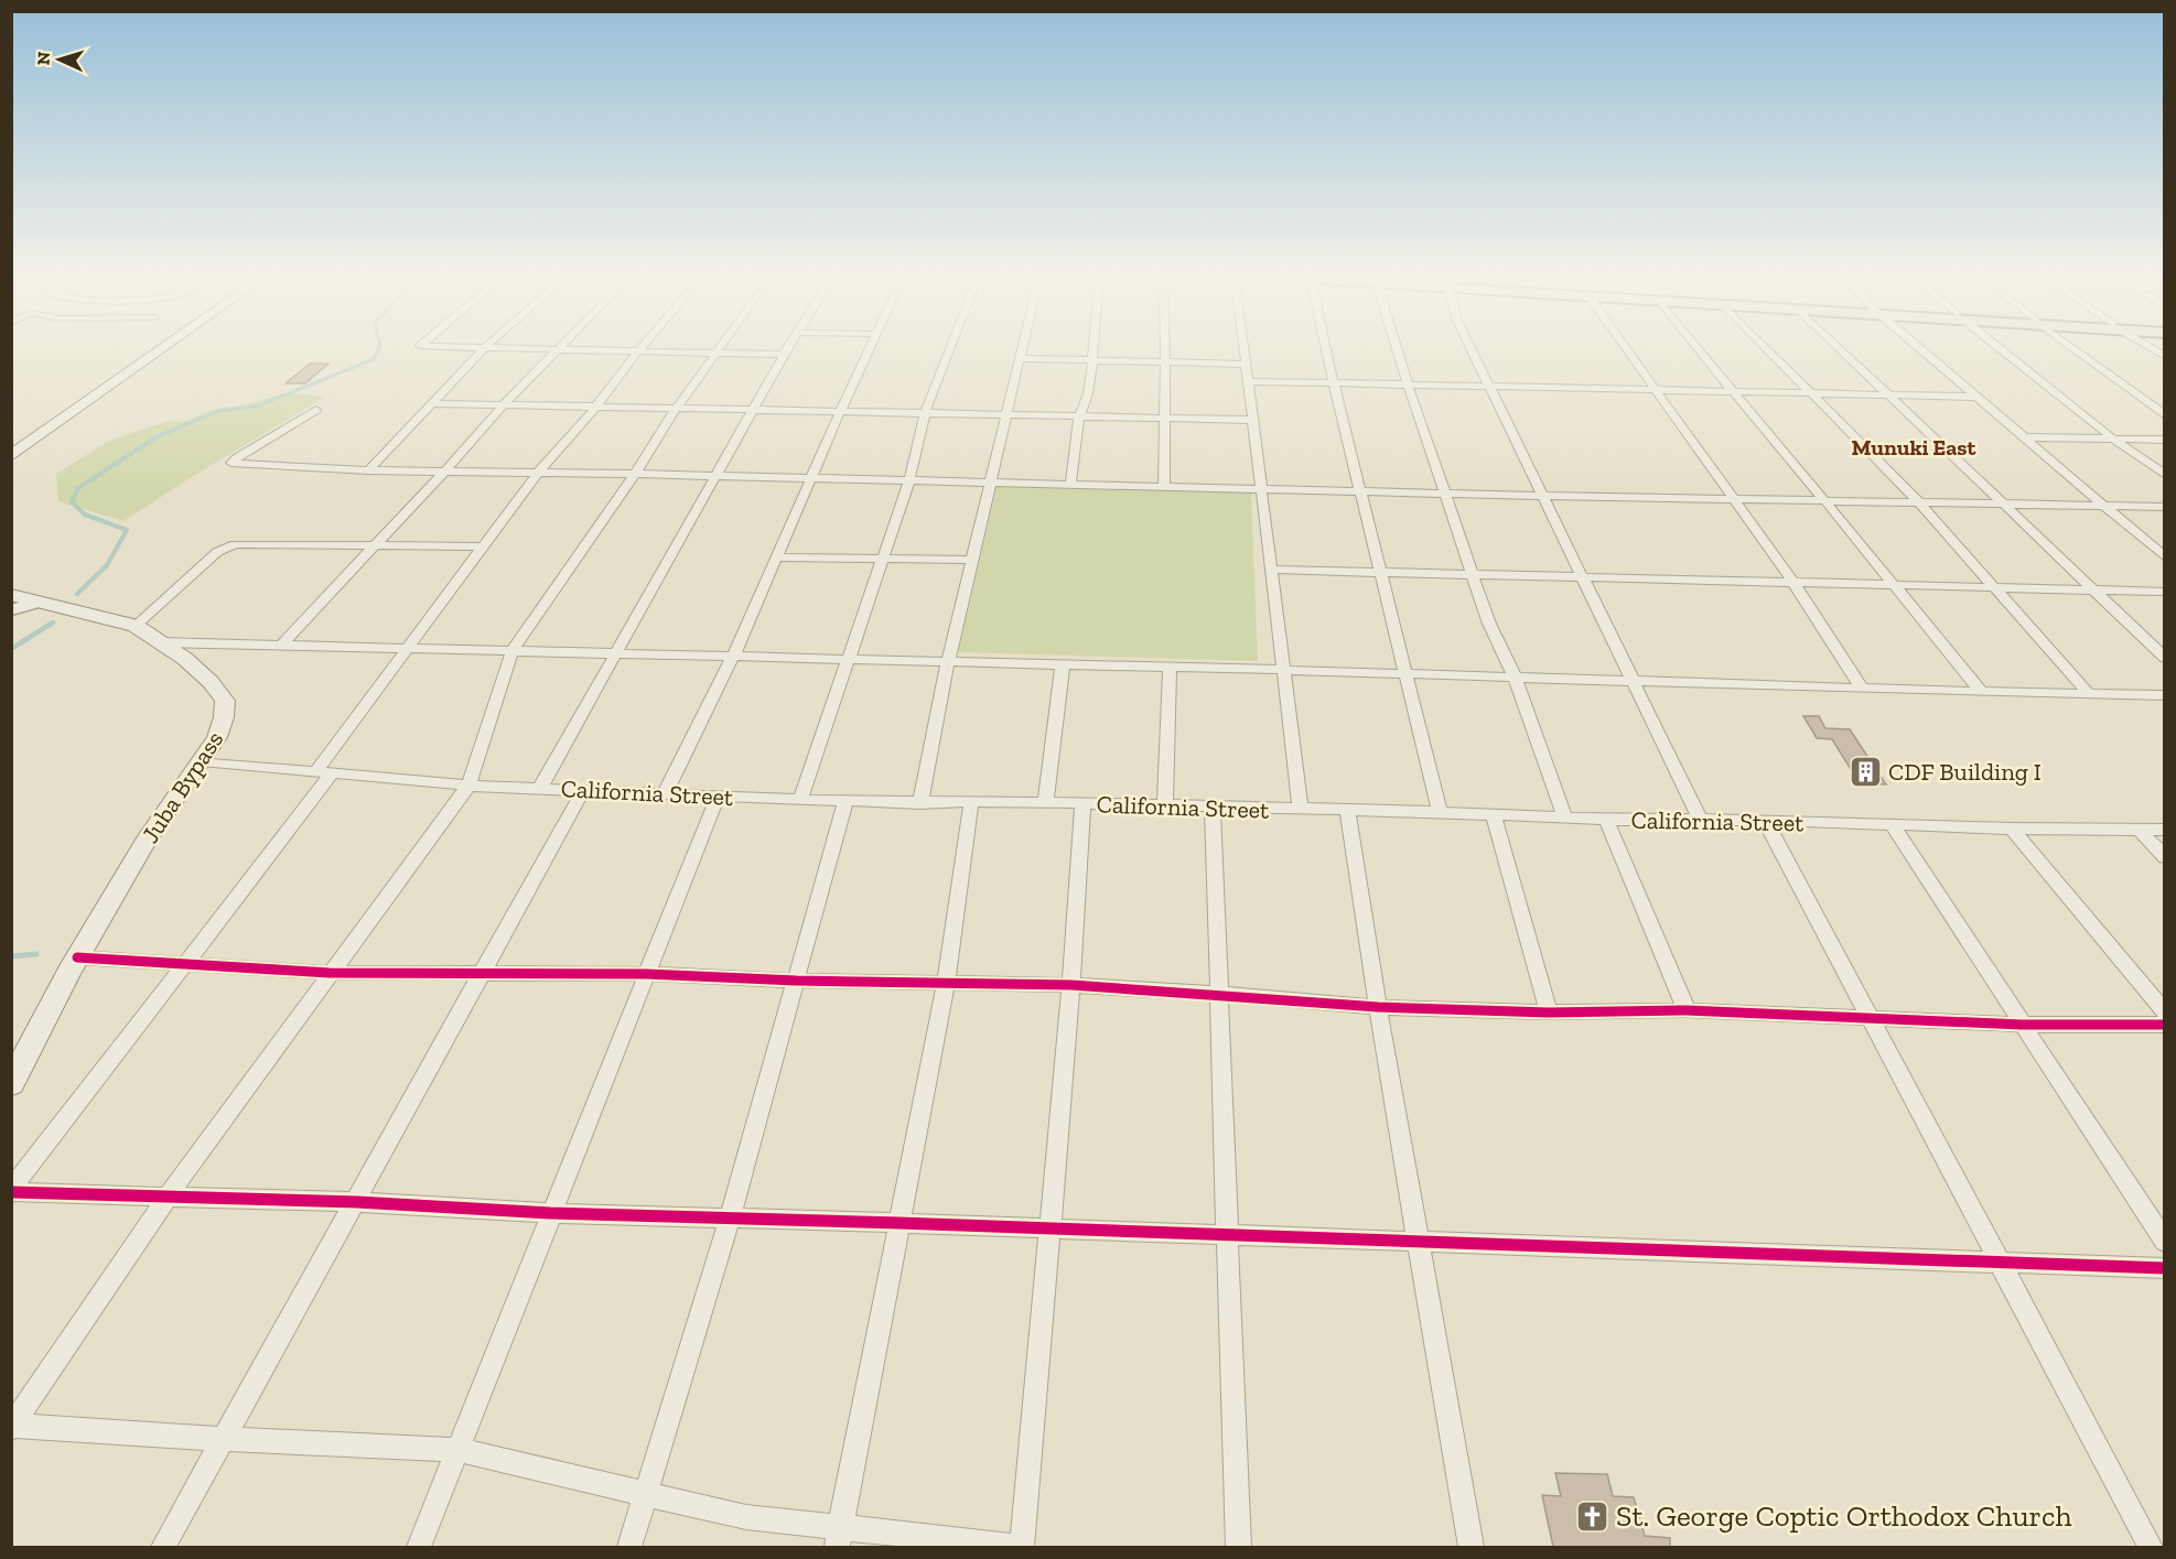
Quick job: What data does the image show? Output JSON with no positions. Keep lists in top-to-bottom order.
{
  "streets": {
    "main road": ["Juba Bypass"],
    "street": ["California Street"]
  },
  "crossings": [
    ["Juba Bypass", "California Street"]
  ],
  "districts": ["Munuki East"],
  "places": {
    "building": ["CDF Building I"],
    "church": ["St. George Coptic Orthodox Church"]
  },
  "north": "left"
}
